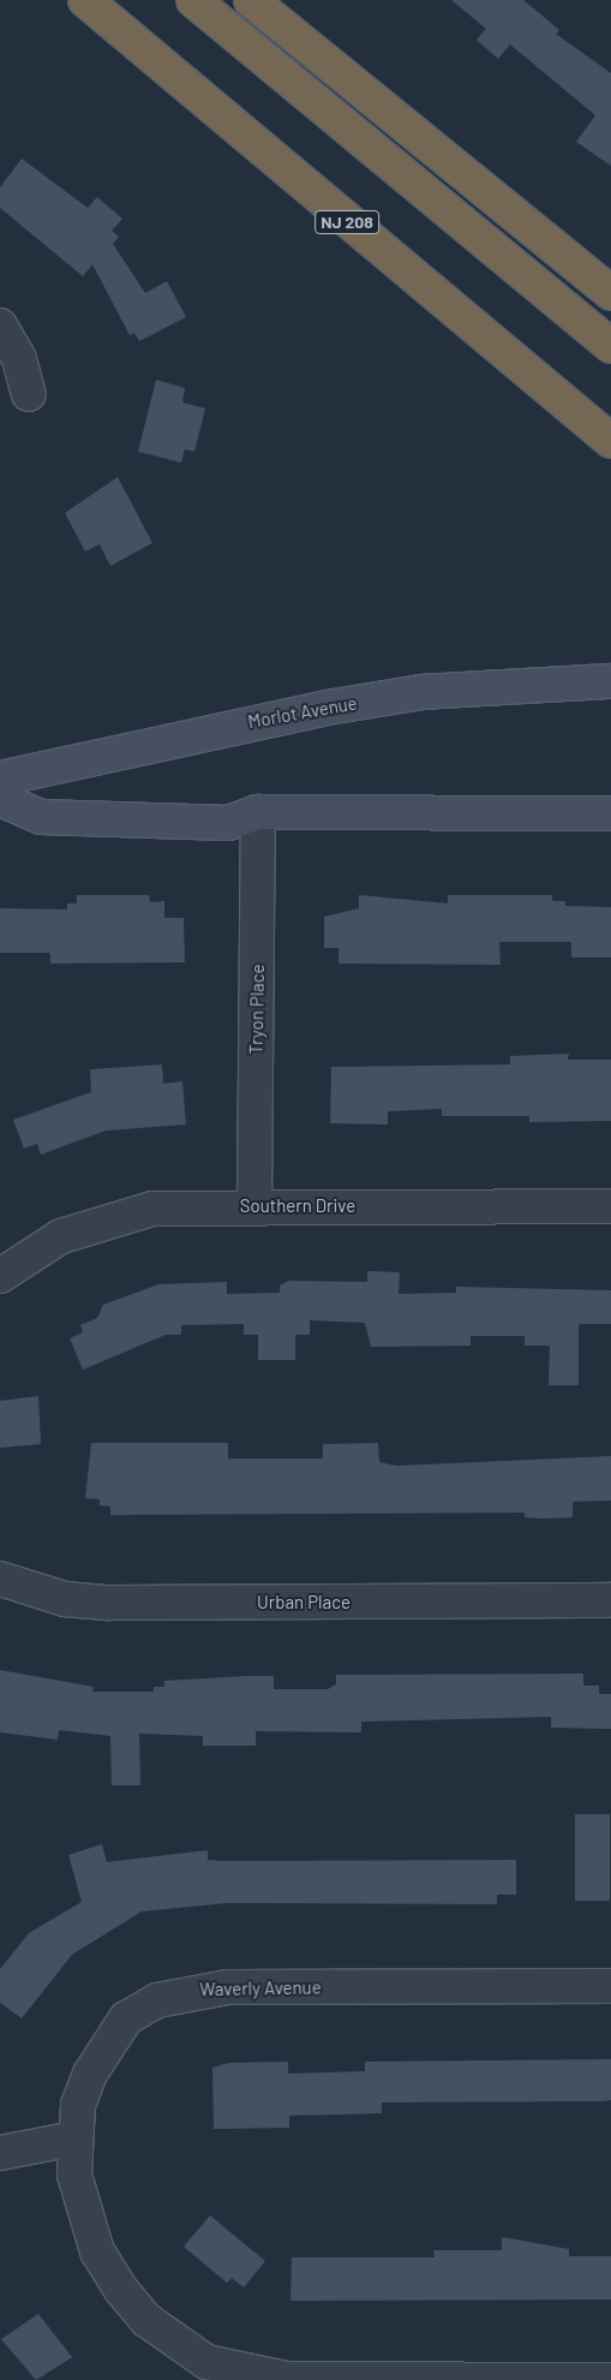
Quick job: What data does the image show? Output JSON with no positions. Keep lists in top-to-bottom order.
{
  "streets": {
    "highway": ["NJ 208"],
    "street": [
      "Morlot Avenue",
      "Tryon Place",
      "Southern Drive",
      "Urban Place",
      "Waverly Avenue"
    ]
  },
  "crossings": [
    ["Tryon Place", "Southern Drive"]
  ]
}
